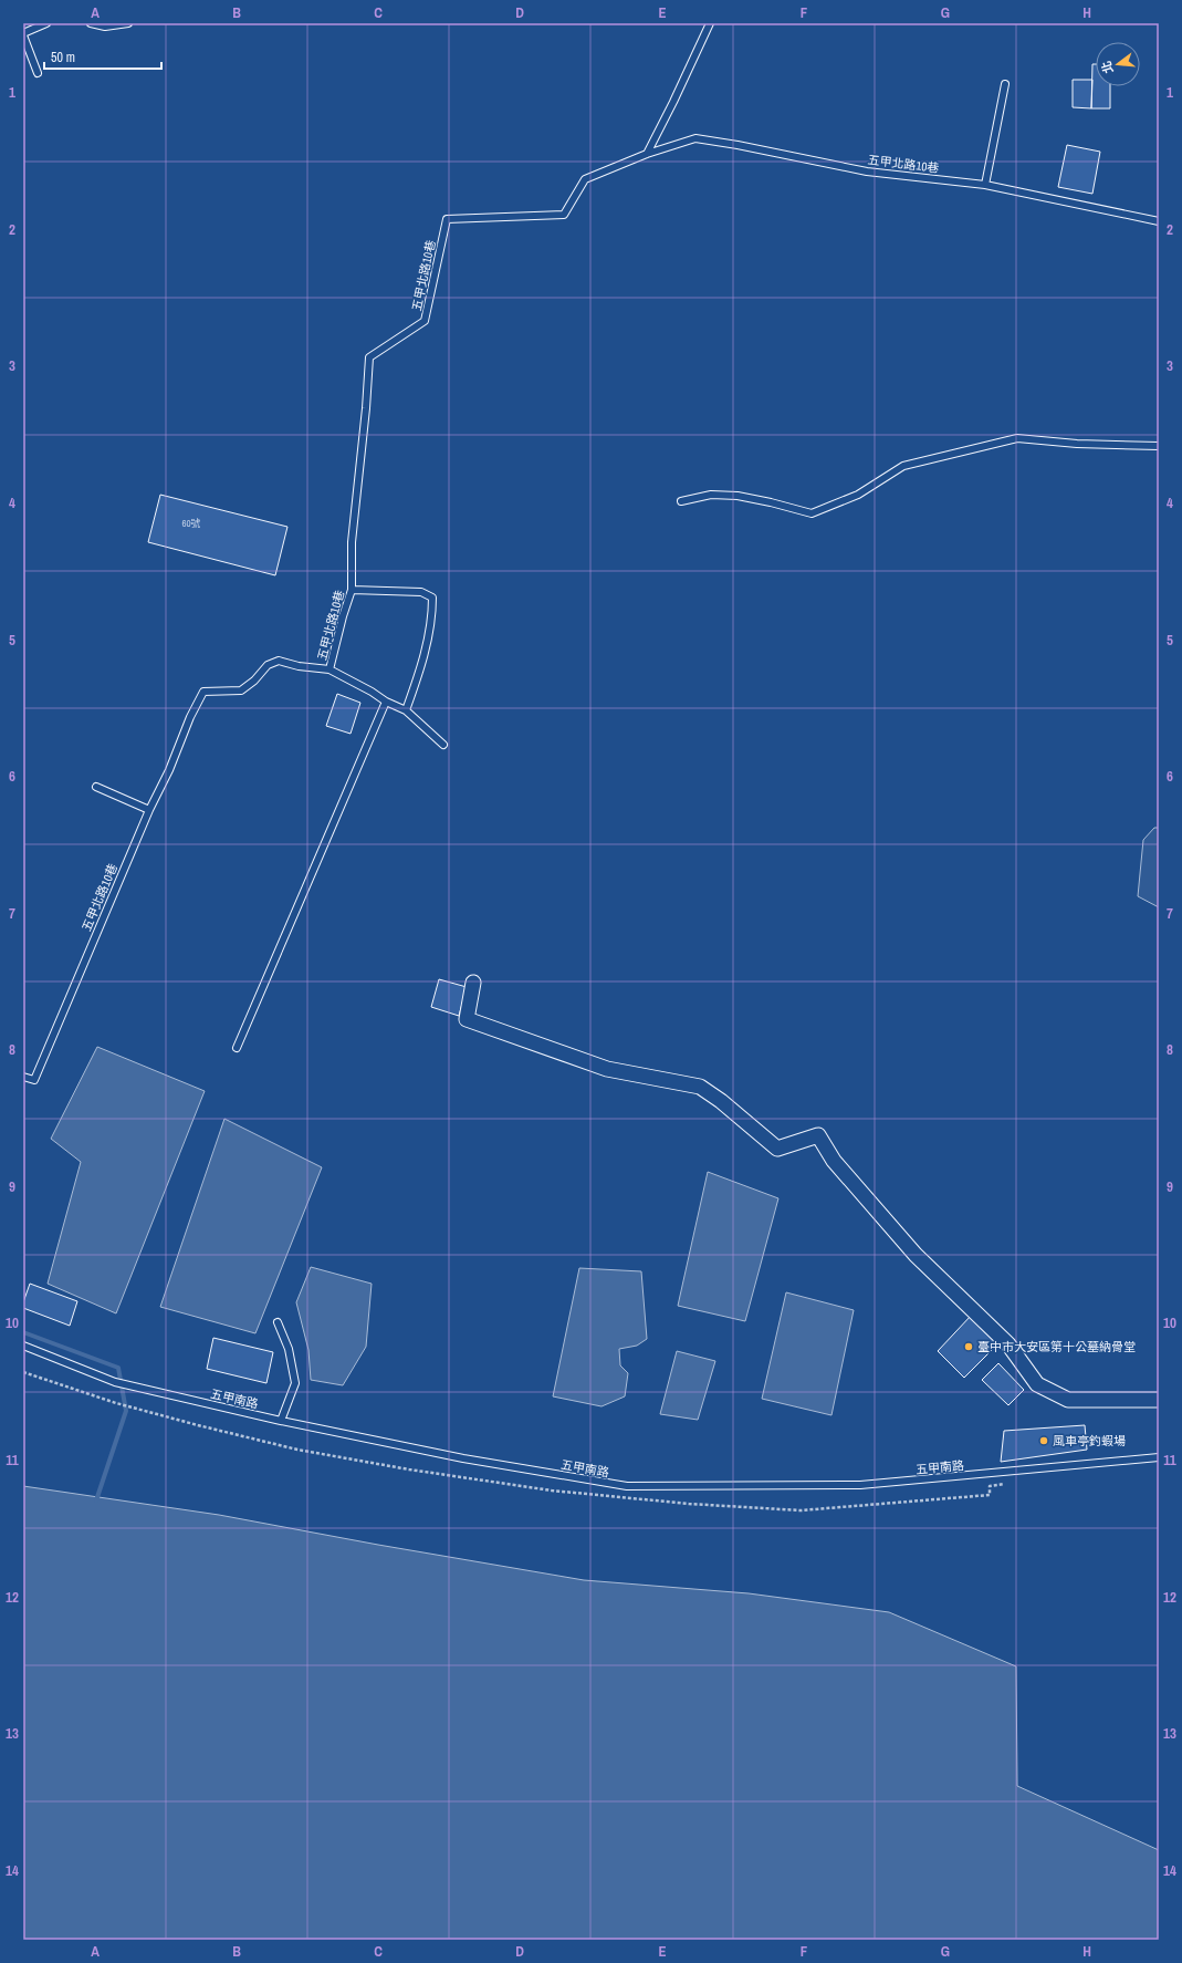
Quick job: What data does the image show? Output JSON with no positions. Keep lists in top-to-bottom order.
{
  "streets": {
    "lane": ["五甲北路10巷", "五甲南路"]
  },
  "places": ["臺中市大安區第十公墓納骨堂", "風車亭釣蝦場"],
  "house_numbers": ["60號"],
  "scale_bar": "50 m",
  "north": "left",
  "grid": {
    "columns": [
      "A",
      "B",
      "C",
      "D",
      "E",
      "F",
      "G",
      "H"
    ],
    "rows": [
      "1",
      "2",
      "3",
      "4",
      "5",
      "6",
      "7",
      "8",
      "9",
      "10",
      "11",
      "12",
      "13",
      "14"
    ]
  }
}
